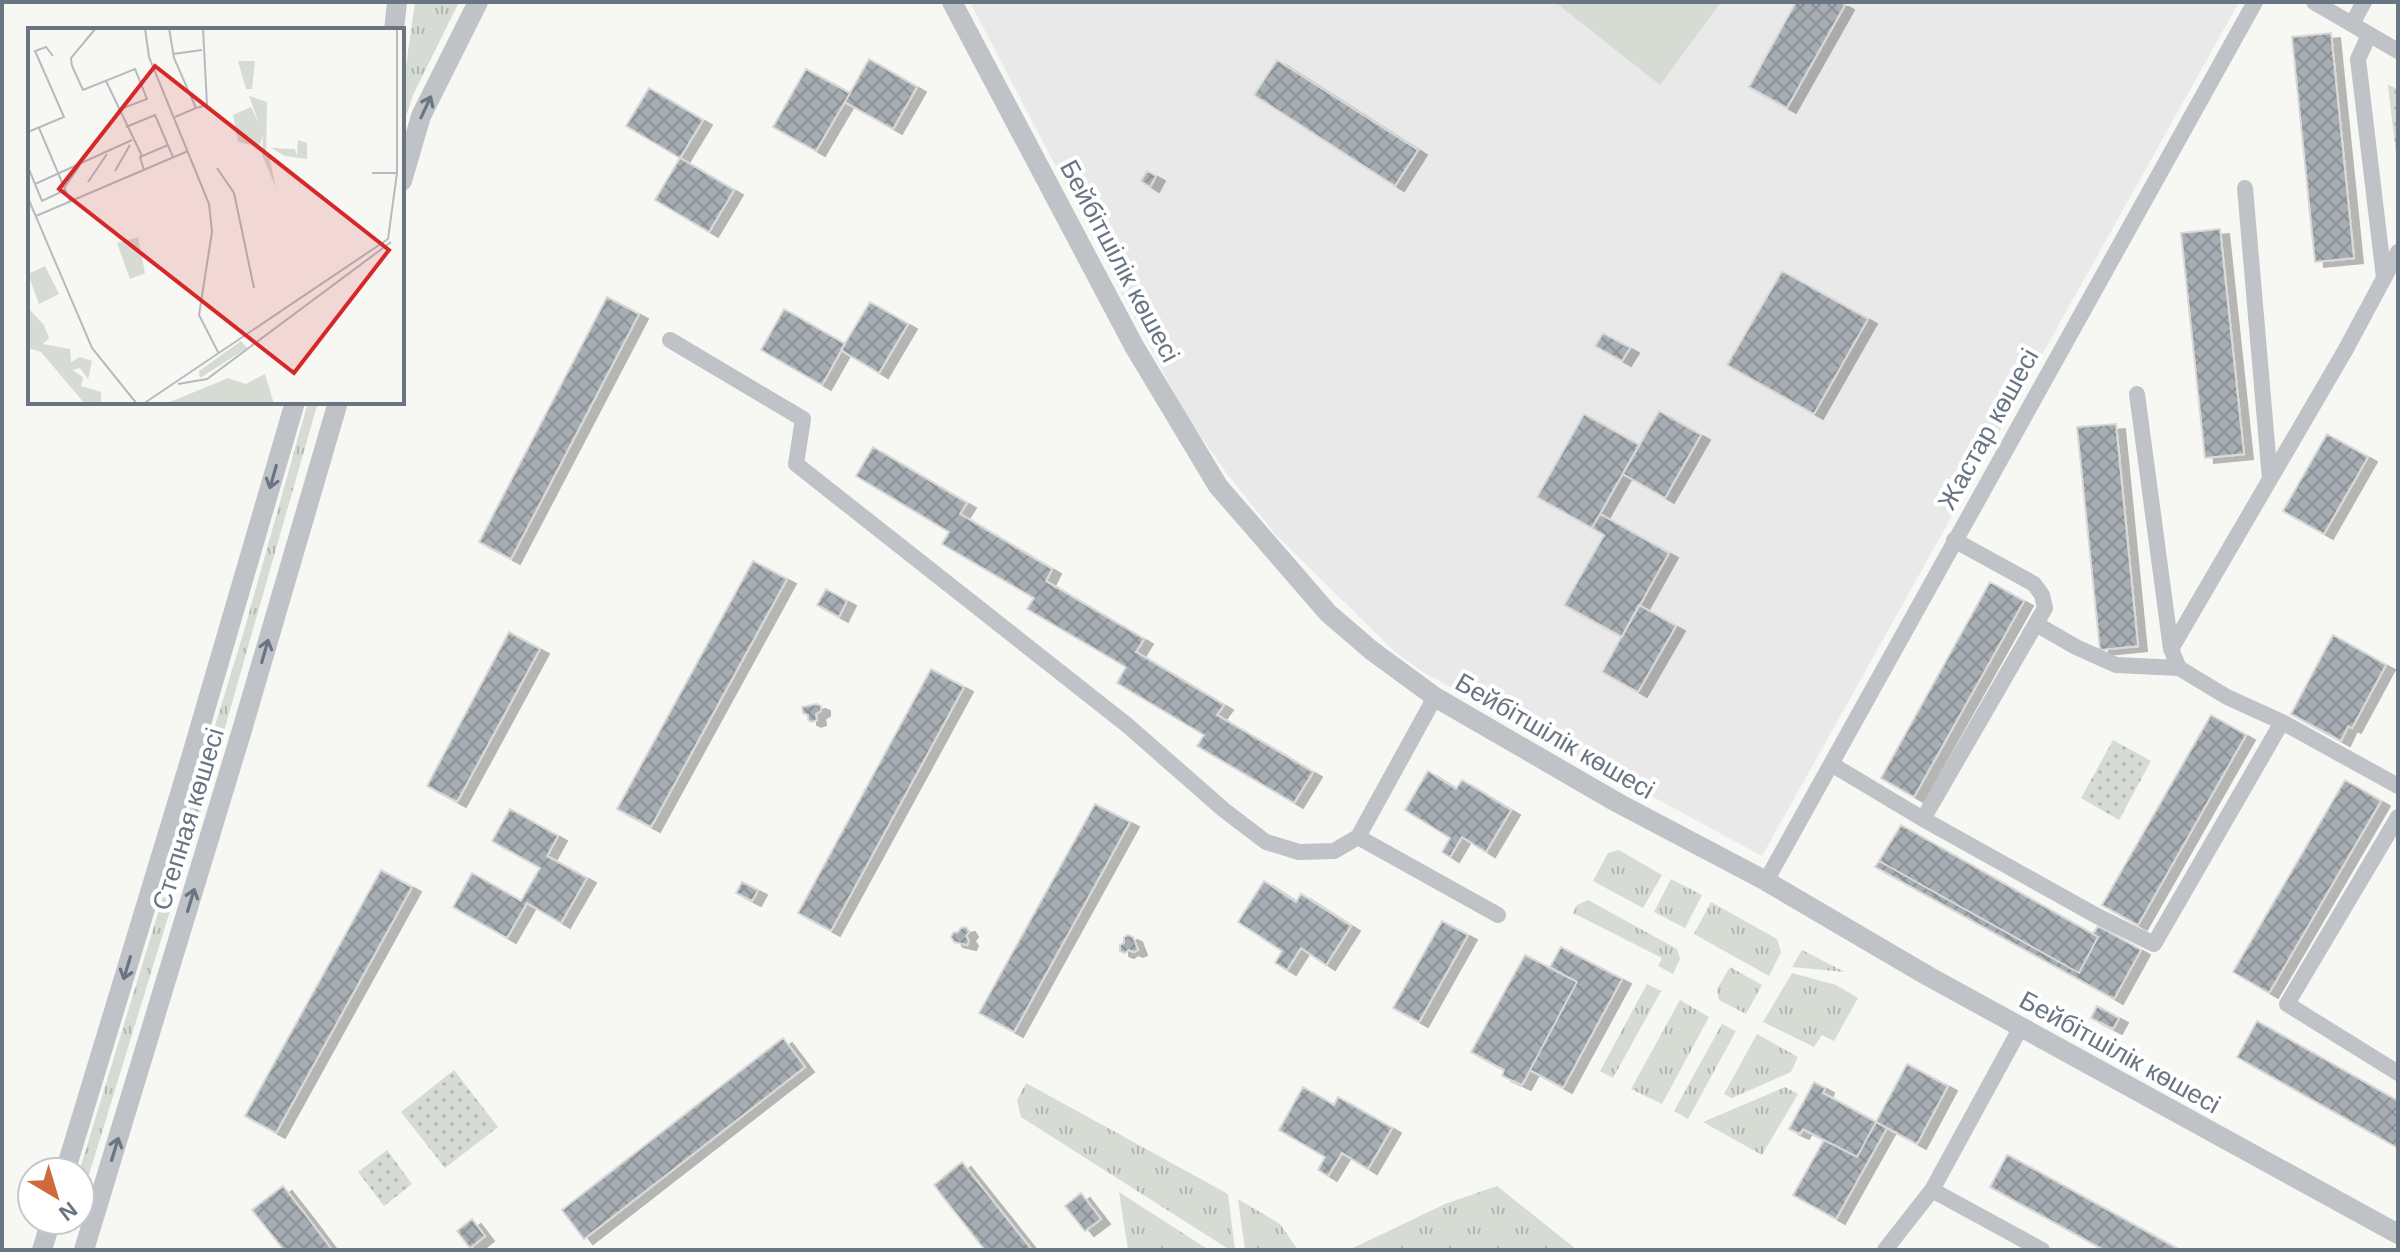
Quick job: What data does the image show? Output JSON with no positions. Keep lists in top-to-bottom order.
{
  "streets": {
    "street": ["Бейбітшілік көшесі", "Жастар көшесі", "Степная көшесі"]
  },
  "crossings": [
    ["Бейбітшілік көшесі", "Жастар көшесі"]
  ],
  "north": "bottom right"
}
